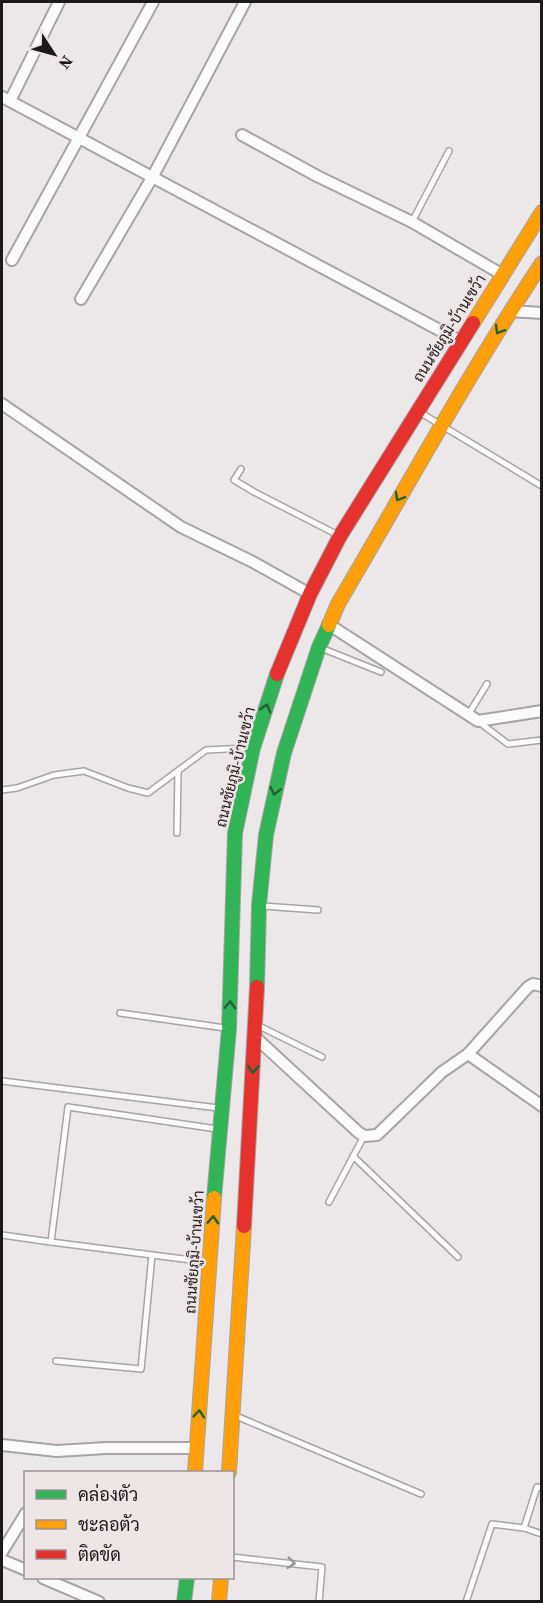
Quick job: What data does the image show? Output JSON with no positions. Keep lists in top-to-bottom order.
{
  "streets": {
    "main road": ["ถนนชัยภูมิ-บ้านเขว้า"]
  },
  "legend": ["คล่องตัว", "ชะลอตัว", "ติดขัด"],
  "north": "bottom right"
}
